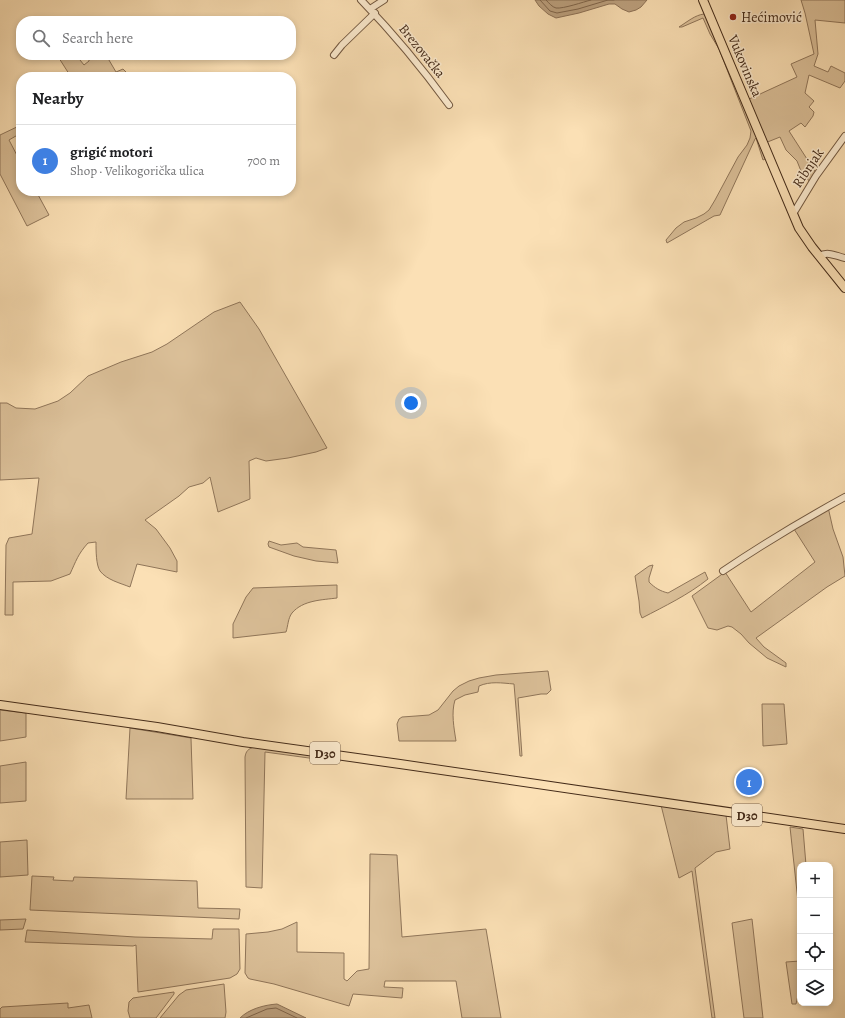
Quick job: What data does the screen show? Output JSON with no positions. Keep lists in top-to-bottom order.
{
  "streets": {
    "main road": ["Vukovinska", "D30"],
    "street": ["Brezovačka", "Ribnjak"]
  },
  "crossings": [
    ["Vukovinska", "Ribnjak"]
  ],
  "places": ["Hećimović"],
  "page": {
    "search": "Search here",
    "heading": "Nearby",
    "list": [
      {
        "mark": "1",
        "name": "grigić motori",
        "note": "Shop · Velikogorička ulica",
        "value": "700 m"
      }
    ],
    "pins": "1",
    "map_buttons": ["+", "−"]
  }
}
